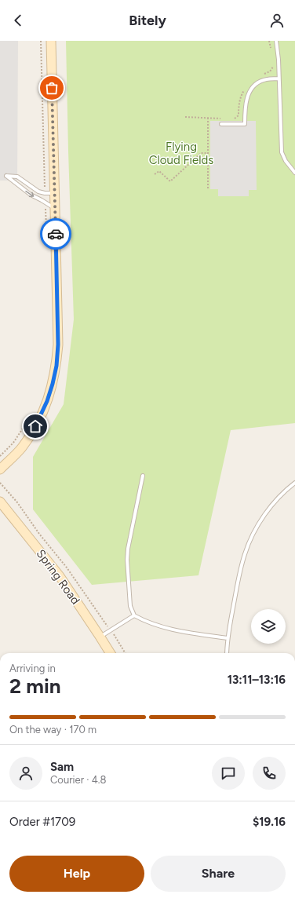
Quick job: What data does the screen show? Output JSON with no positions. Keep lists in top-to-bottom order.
{
  "streets": {
    "main road": ["Spring Road"]
  },
  "parks": ["Flying Cloud Fields"],
  "page": {
    "header": "Bitely",
    "heading": ["2 min", "Arriving in", "13:11–13:16"],
    "panel": [
      "Sam",
      "Courier · 4.8",
      "Order #1709",
      "$19.16"
    ],
    "bar": "On the way · 170 m",
    "buttons": ["Help", "Share"]
  }
}
